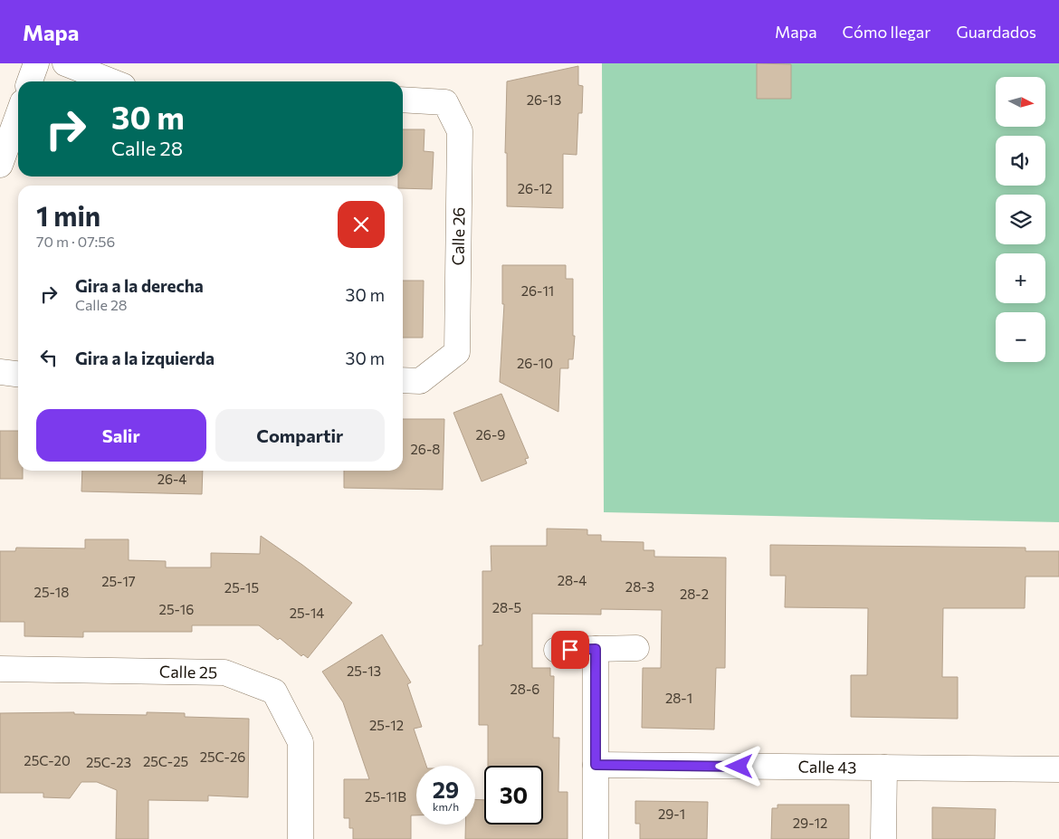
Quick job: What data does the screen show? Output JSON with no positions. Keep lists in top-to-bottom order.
{
  "streets": {
    "street": ["Calle 26", "Calle 25", "Calle 43"]
  },
  "house_numbers": [
    "26-13",
    "26-12",
    "26-11",
    "26-10",
    "26-9",
    "26-8",
    "26-4",
    "28-4",
    "25-17",
    "28-3",
    "25-15",
    "25-18",
    "28-2",
    "28-5",
    "25-16",
    "25-14",
    "25-13",
    "28-6",
    "28-1",
    "25-12",
    "25C-26",
    "25C-20",
    "25C-25",
    "25C-23",
    "25-11B",
    "29-1",
    "29-12"
  ],
  "north": "right",
  "page": {
    "header": "Mapa",
    "nav": ["Mapa", "Cómo llegar", "Guardados"],
    "map_buttons": ["+", "−"],
    "turn": ["30 m", "Calle 28"],
    "heading": ["1 min", "70 m · 07:56"],
    "list": [
      {
        "name": "Gira a la derecha",
        "note": "Calle 28",
        "value": "30 m"
      },
      {
        "name": "Gira a la izquierda",
        "value": "30 m"
      }
    ],
    "buttons": ["Salir", "Compartir"],
    "speed": "29 km/h",
    "limit": "30"
  }
}
